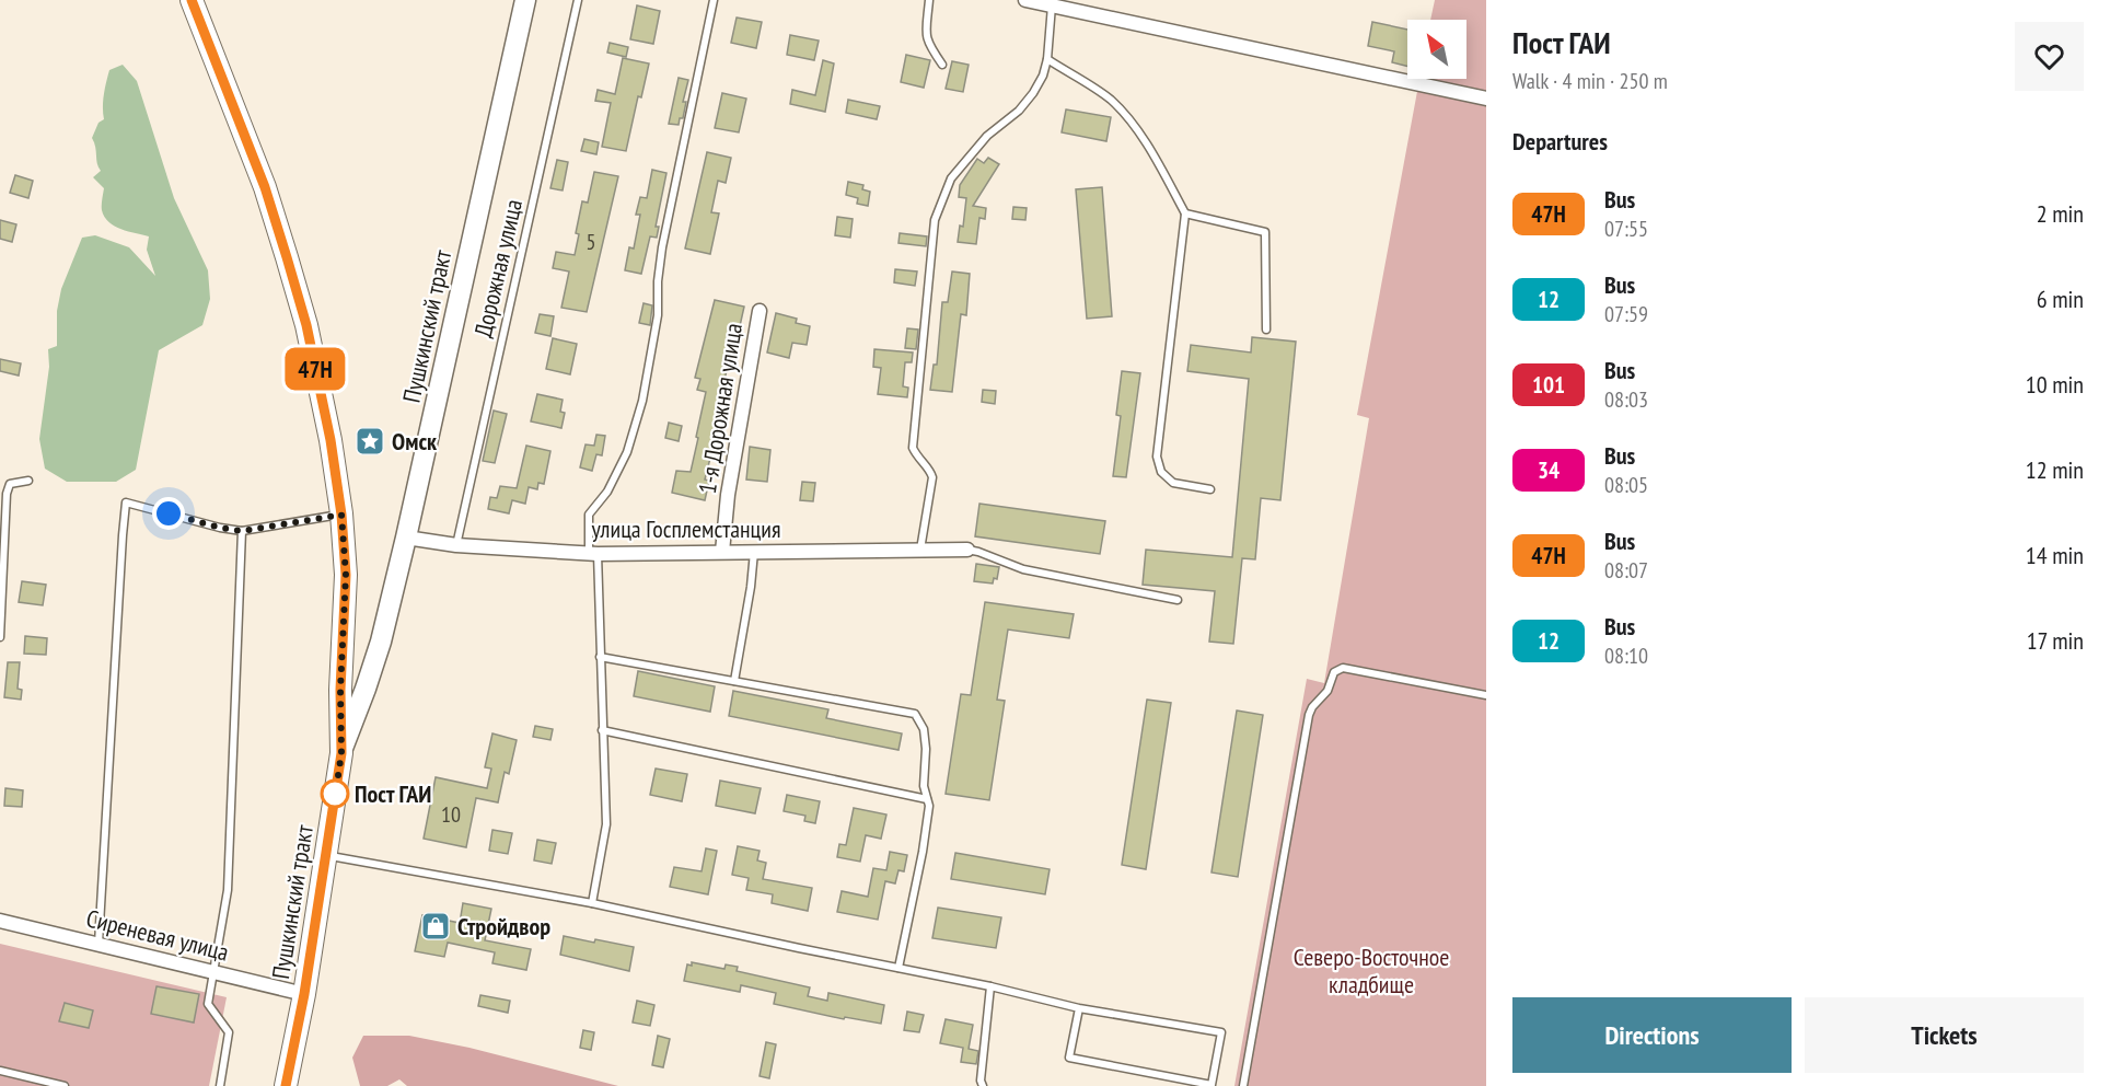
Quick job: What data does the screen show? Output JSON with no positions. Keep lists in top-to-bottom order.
{
  "streets": {
    "main road": ["Пушкинский тракт"],
    "street": ["1-я Дорожная улица", "улица Госплемстанция", "Сиреневая улица"],
    "lane": ["Дорожная улица"]
  },
  "crossings": [
    ["Дорожная улица", "улица Госплемстанция"],
    ["Пушкинский тракт", "улица Госплемстанция"],
    ["Пушкинский тракт", "Сиреневая улица"],
    ["1-я Дорожная улица", "улица Госплемстанция"]
  ],
  "parks": ["Северо-Восточное кладбище"],
  "places": {
    "place": ["Омск"],
    "other": ["Пост ГАИ"],
    "shop": ["Стройдвор"]
  },
  "lines": ["bus line 47Н"],
  "house_numbers": ["5", "10"],
  "north": "top left",
  "page": {
    "on_map": "47Н",
    "heading": [
      ["Пост ГАИ", "Walk · 4 min · 250 m"],
      "Departures"
    ],
    "list": [
      {
        "mark": "47Н",
        "name": "Bus",
        "note": "07:55",
        "value": "2 min"
      },
      {
        "mark": "12",
        "name": "Bus",
        "note": "07:59",
        "value": "6 min"
      },
      {
        "mark": "101",
        "name": "Bus",
        "note": "08:03",
        "value": "10 min"
      },
      {
        "mark": "34",
        "name": "Bus",
        "note": "08:05",
        "value": "12 min"
      },
      {
        "mark": "47Н",
        "name": "Bus",
        "note": "08:07",
        "value": "14 min"
      },
      {
        "mark": "12",
        "name": "Bus",
        "note": "08:10",
        "value": "17 min"
      }
    ],
    "buttons": ["Directions", "Tickets"]
  }
}
